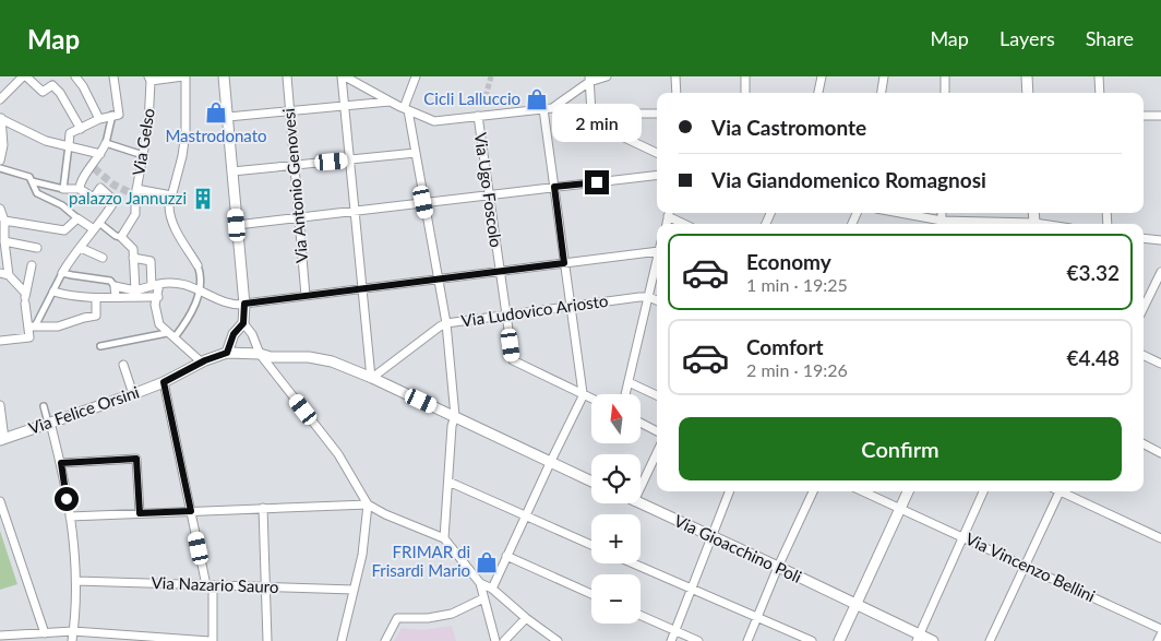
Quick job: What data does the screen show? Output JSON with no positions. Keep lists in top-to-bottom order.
{
  "streets": {
    "street": [
      "Via Gelso",
      "Via Antonio Genovesi",
      "Via Ugo Foscolo",
      "Via Ludovico Ariosto",
      "Via Felice Orsini",
      "Via Gioacchino Poli",
      "Via Vincenzo Bellini",
      "Via Nazario Sauro"
    ]
  },
  "crossings": [
    ["Via Ugo Foscolo", "Via Ludovico Ariosto"]
  ],
  "places": {
    "shop": ["Cicli Lalluccio", "Mastrodonato", "FRIMAR di Frisardi Mario"],
    "building": ["palazzo Jannuzzi"]
  },
  "north": "top",
  "page": {
    "header": "Map",
    "nav": ["Map", "Layers", "Share"],
    "banner": ["Via Castromonte", "Via Giandomenico Romagnosi"],
    "bubble": "2 min",
    "list": [
      {
        "name": "Economy",
        "note": "1 min · 19:25",
        "value": "€3.32"
      },
      {
        "name": "Comfort",
        "note": "2 min · 19:26",
        "value": "€4.48"
      }
    ],
    "map_buttons": ["+", "−"],
    "buttons": "Confirm"
  }
}
